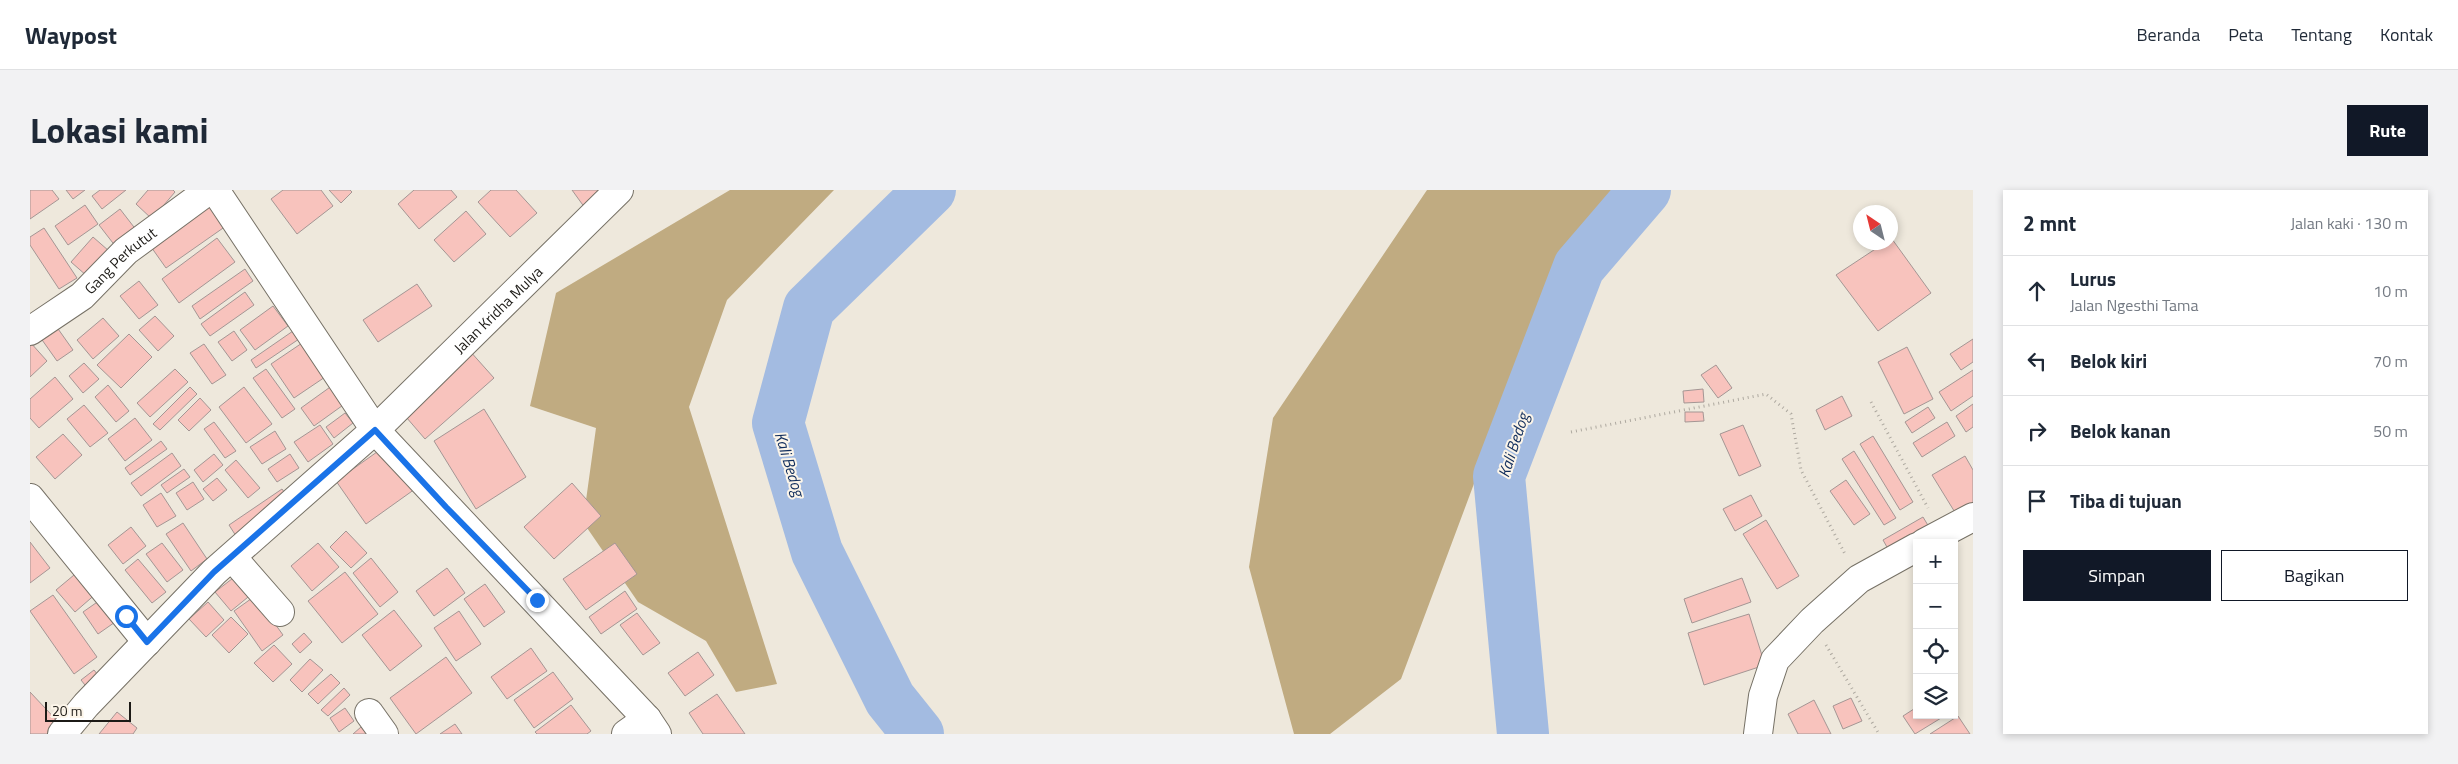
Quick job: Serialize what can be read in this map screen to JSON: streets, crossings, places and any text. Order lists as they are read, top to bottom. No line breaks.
{"streets":{"street":["Gang Perkutut","Jalan Kridha Mulya"]},"water":["Kali Bedog"],"scale_bar":"20 m","north":"top left","page":{"header":"Waypost","nav":["Beranda","Peta","Tentang","Kontak"],"title":"Lokasi kami","buttons":["Rute",["Simpan","Bagikan"]],"heading":["2 mnt","Jalan kaki · 130 m"],"list":[["Lurus","Jalan Ngesthi Tama","10 m"],["Belok kiri","70 m"],["Belok kanan","50 m"],"Tiba di tujuan"],"map_buttons":["+","−"],"scale":"20 m"}}
